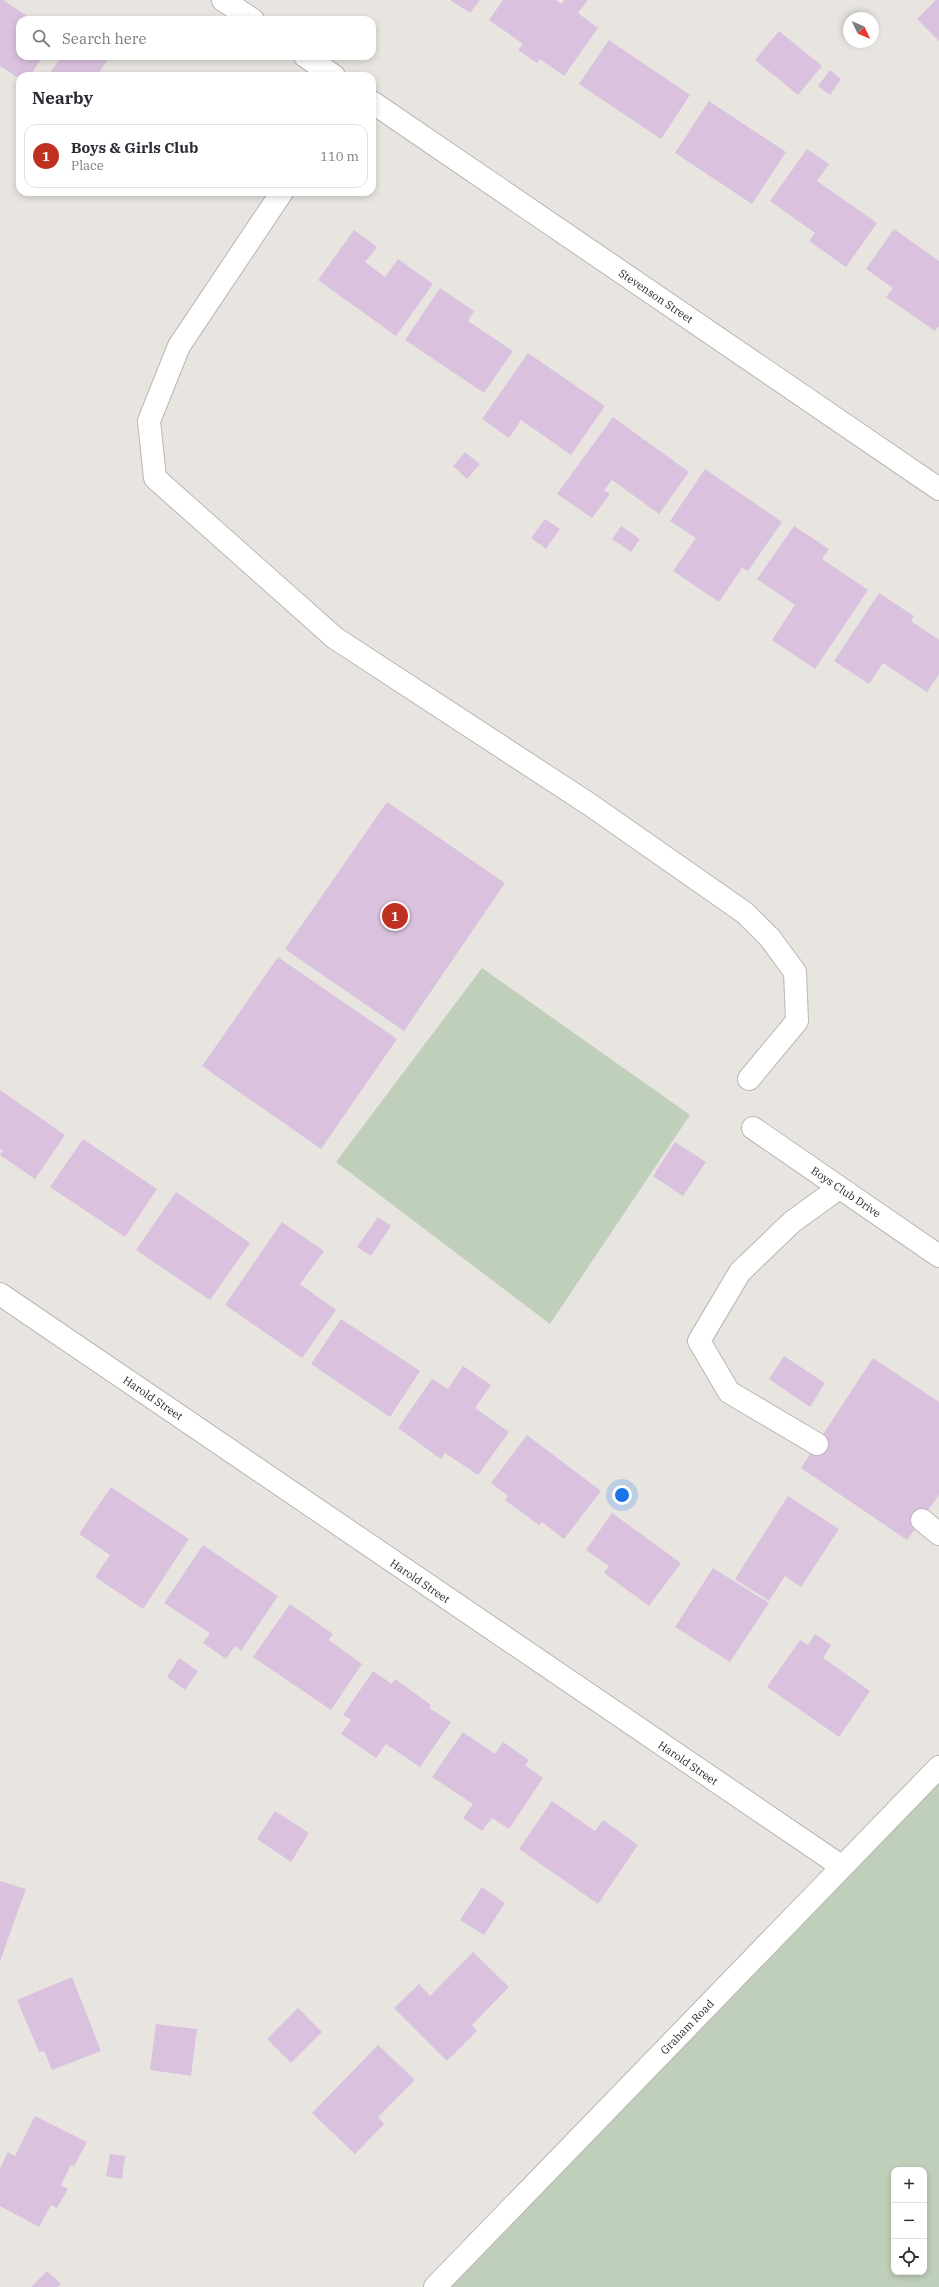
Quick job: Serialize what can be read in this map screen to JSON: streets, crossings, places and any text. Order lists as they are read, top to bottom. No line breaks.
{"streets":{"street":["Stevenson Street","Boys Club Drive","Harold Street","Graham Road"]},"crossings":[["Harold Street","Graham Road"]],"north":"bottom right","page":{"search":"Search here","heading":"Nearby","list":[{"mark":"1","name":"Boys & Girls Club","note":"Place","value":"110 m"}],"pins":"1","map_buttons":["+","−"]}}
